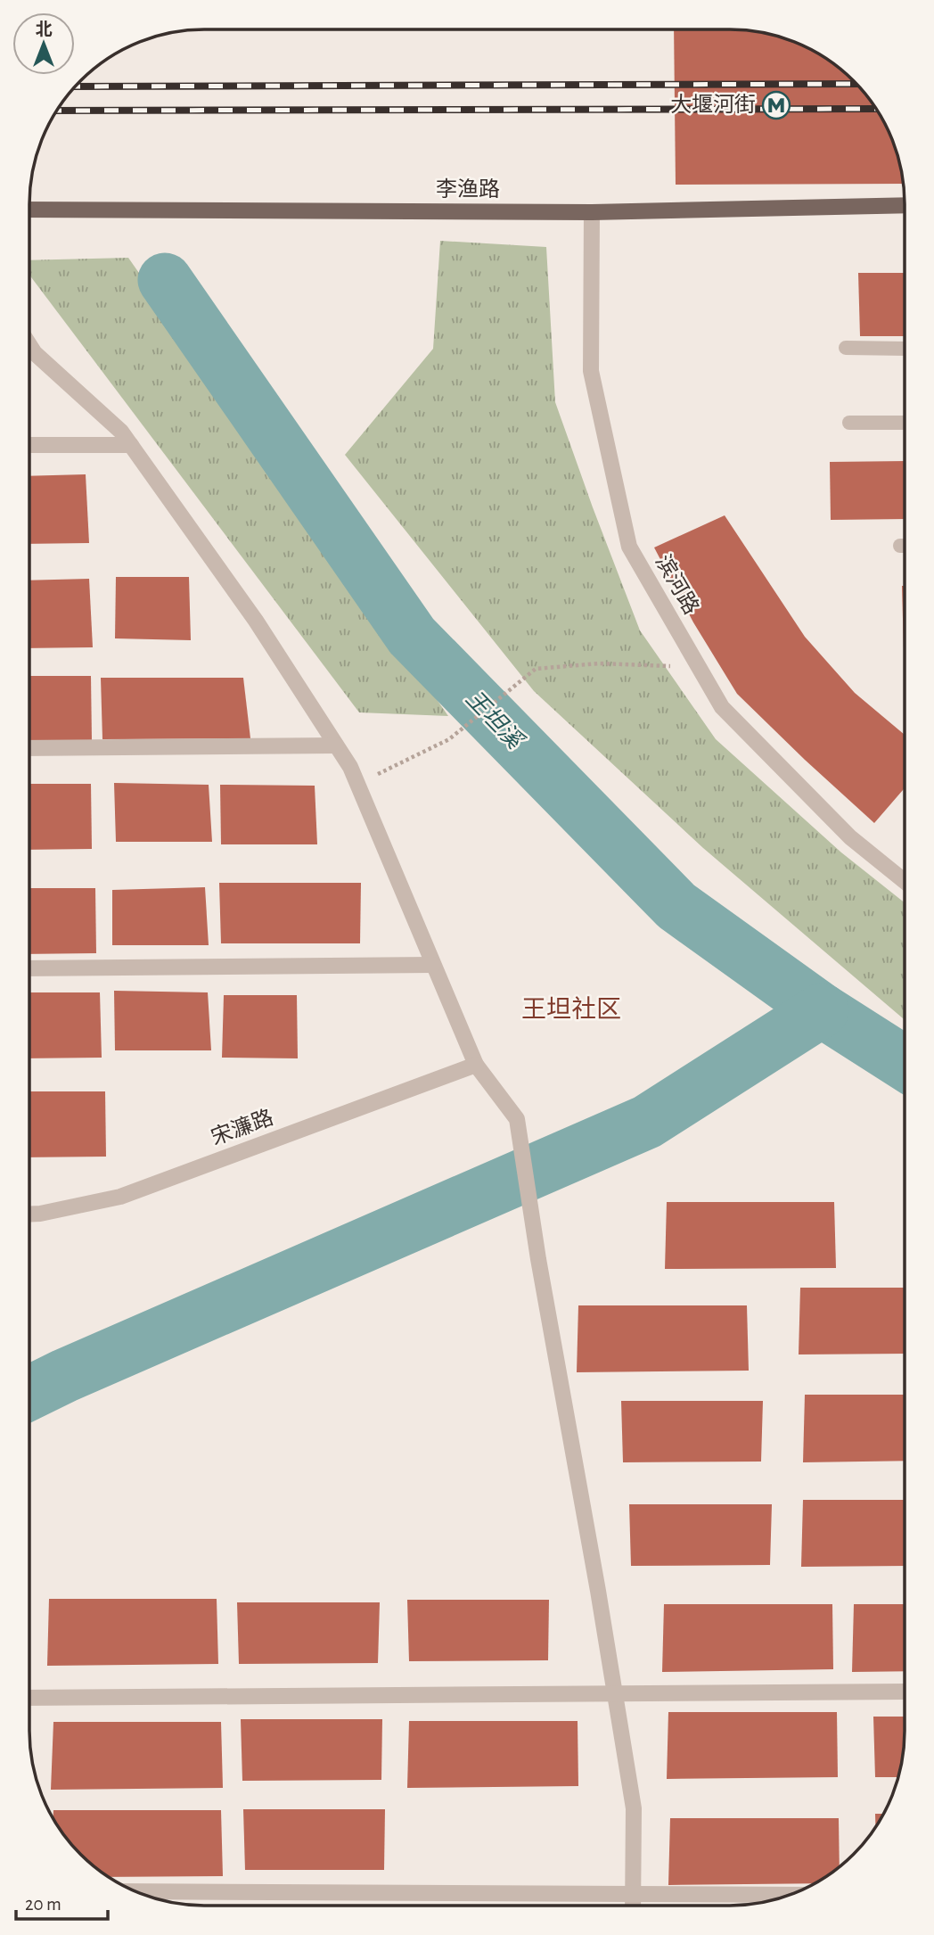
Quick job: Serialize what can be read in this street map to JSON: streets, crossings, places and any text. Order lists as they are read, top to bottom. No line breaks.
{"streets":{"main road":["李渔路"],"street":["滨河路","宋濂路"]},"crossings":[["李渔路","滨河路"]],"districts":["王坦社区"],"water":["王坦溪"],"places":{"metro station":["大堰河街"]},"scale_bar":"20 m","north":"top"}
